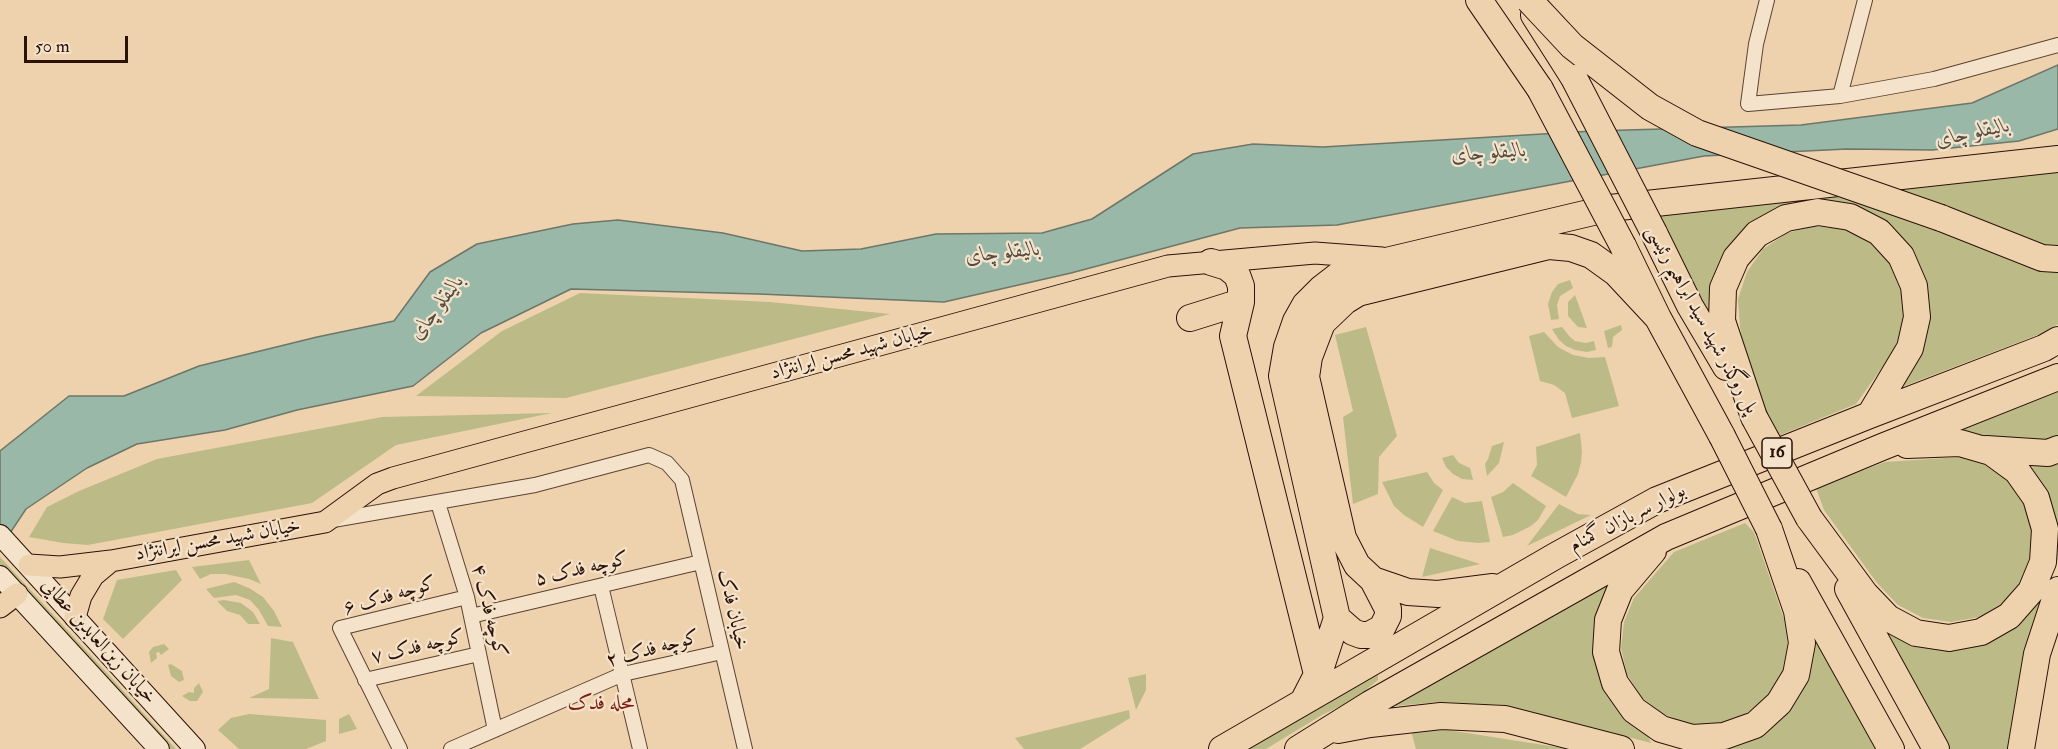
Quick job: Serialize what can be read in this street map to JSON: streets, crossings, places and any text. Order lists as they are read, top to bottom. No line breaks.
{"streets":{"highway":["پل روگذر شهید سید ابراهیم رئیسی","16","بولوار سربازان گمنام"],"main road":["خیابان شهید محسن ایراننژاد","خیابان زین‌العابدین عطایی"],"street":["کوچه فدک ۵","کوچه فدک ۶","خیابان فدک","کوچه فدک ۴","کوچه فدک ۷","کوچه فدک ۲"]},"crossings":[["خیابان شهید محسن ایراننژاد","خیابان فدک"],["خیابان شهید محسن ایراننژاد","کوچه فدک ۴"],["خیابان شهید محسن ایراننژاد","خیابان زین‌العابدین عطایی"],["کوچه فدک ۵","خیابان فدک"],["کوچه فدک ۵","کوچه فدک ۴"],["کوچه فدک ۶","کوچه فدک ۴"],["کوچه فدک ۶","کوچه فدک ۷"],["خیابان فدک","کوچه فدک ۲"],["کوچه فدک ۴","کوچه فدک ۷"],["کوچه فدک ۴","کوچه فدک ۲"]],"districts":["محله فدک"],"water":["بالیقلو چای"],"scale_bar":"50 m"}
